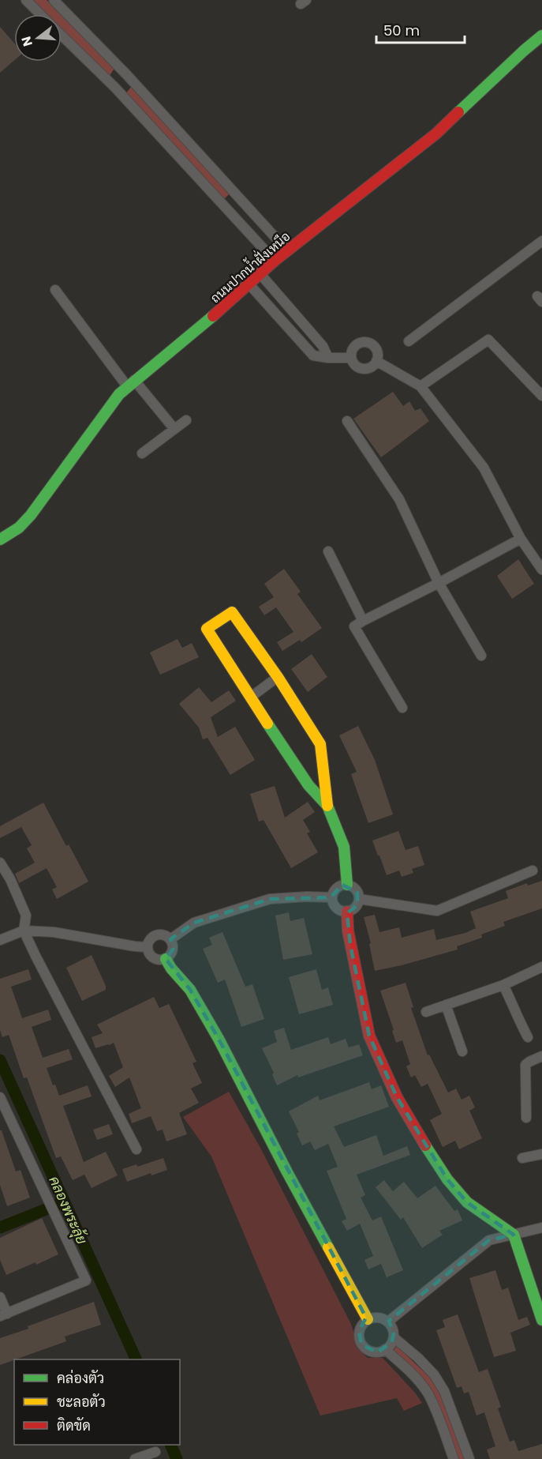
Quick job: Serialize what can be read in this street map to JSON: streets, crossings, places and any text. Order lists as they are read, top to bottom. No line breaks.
{"streets":{"street":["ถนนปากน้ำฝั่งเหนือ"]},"water":["คลองพระลุ้ย"],"legend":["คล่องตัว","ชะลอตัว","ติดขัด"],"scale_bar":"50 m","north":"left"}
